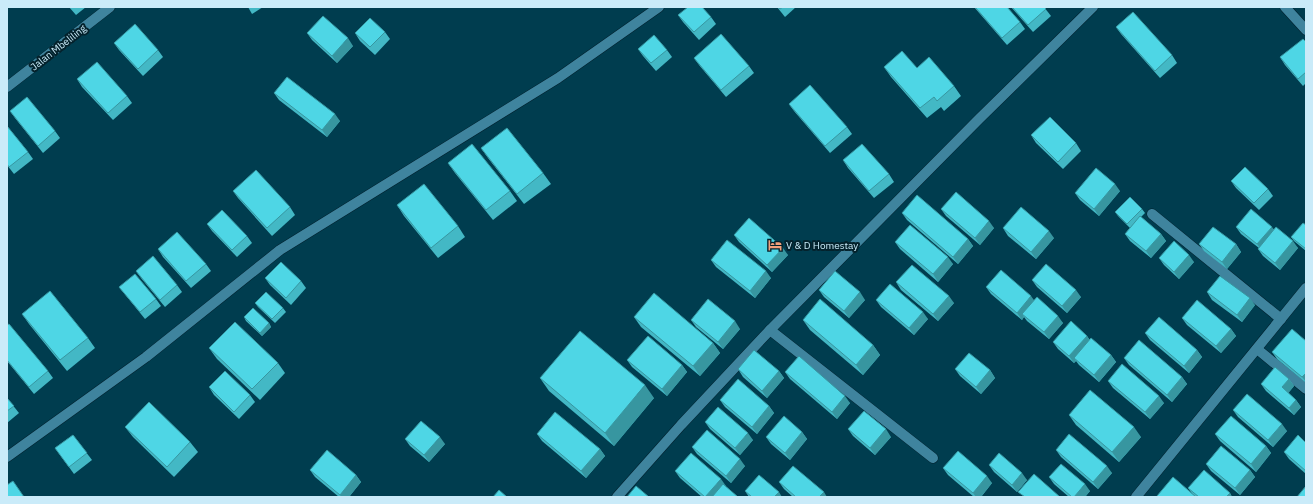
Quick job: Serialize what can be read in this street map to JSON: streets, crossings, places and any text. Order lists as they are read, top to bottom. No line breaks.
{"streets":{"street":["Jalan Mbeliling"]},"places":{"hotel":["V & D Homestay"]}}
